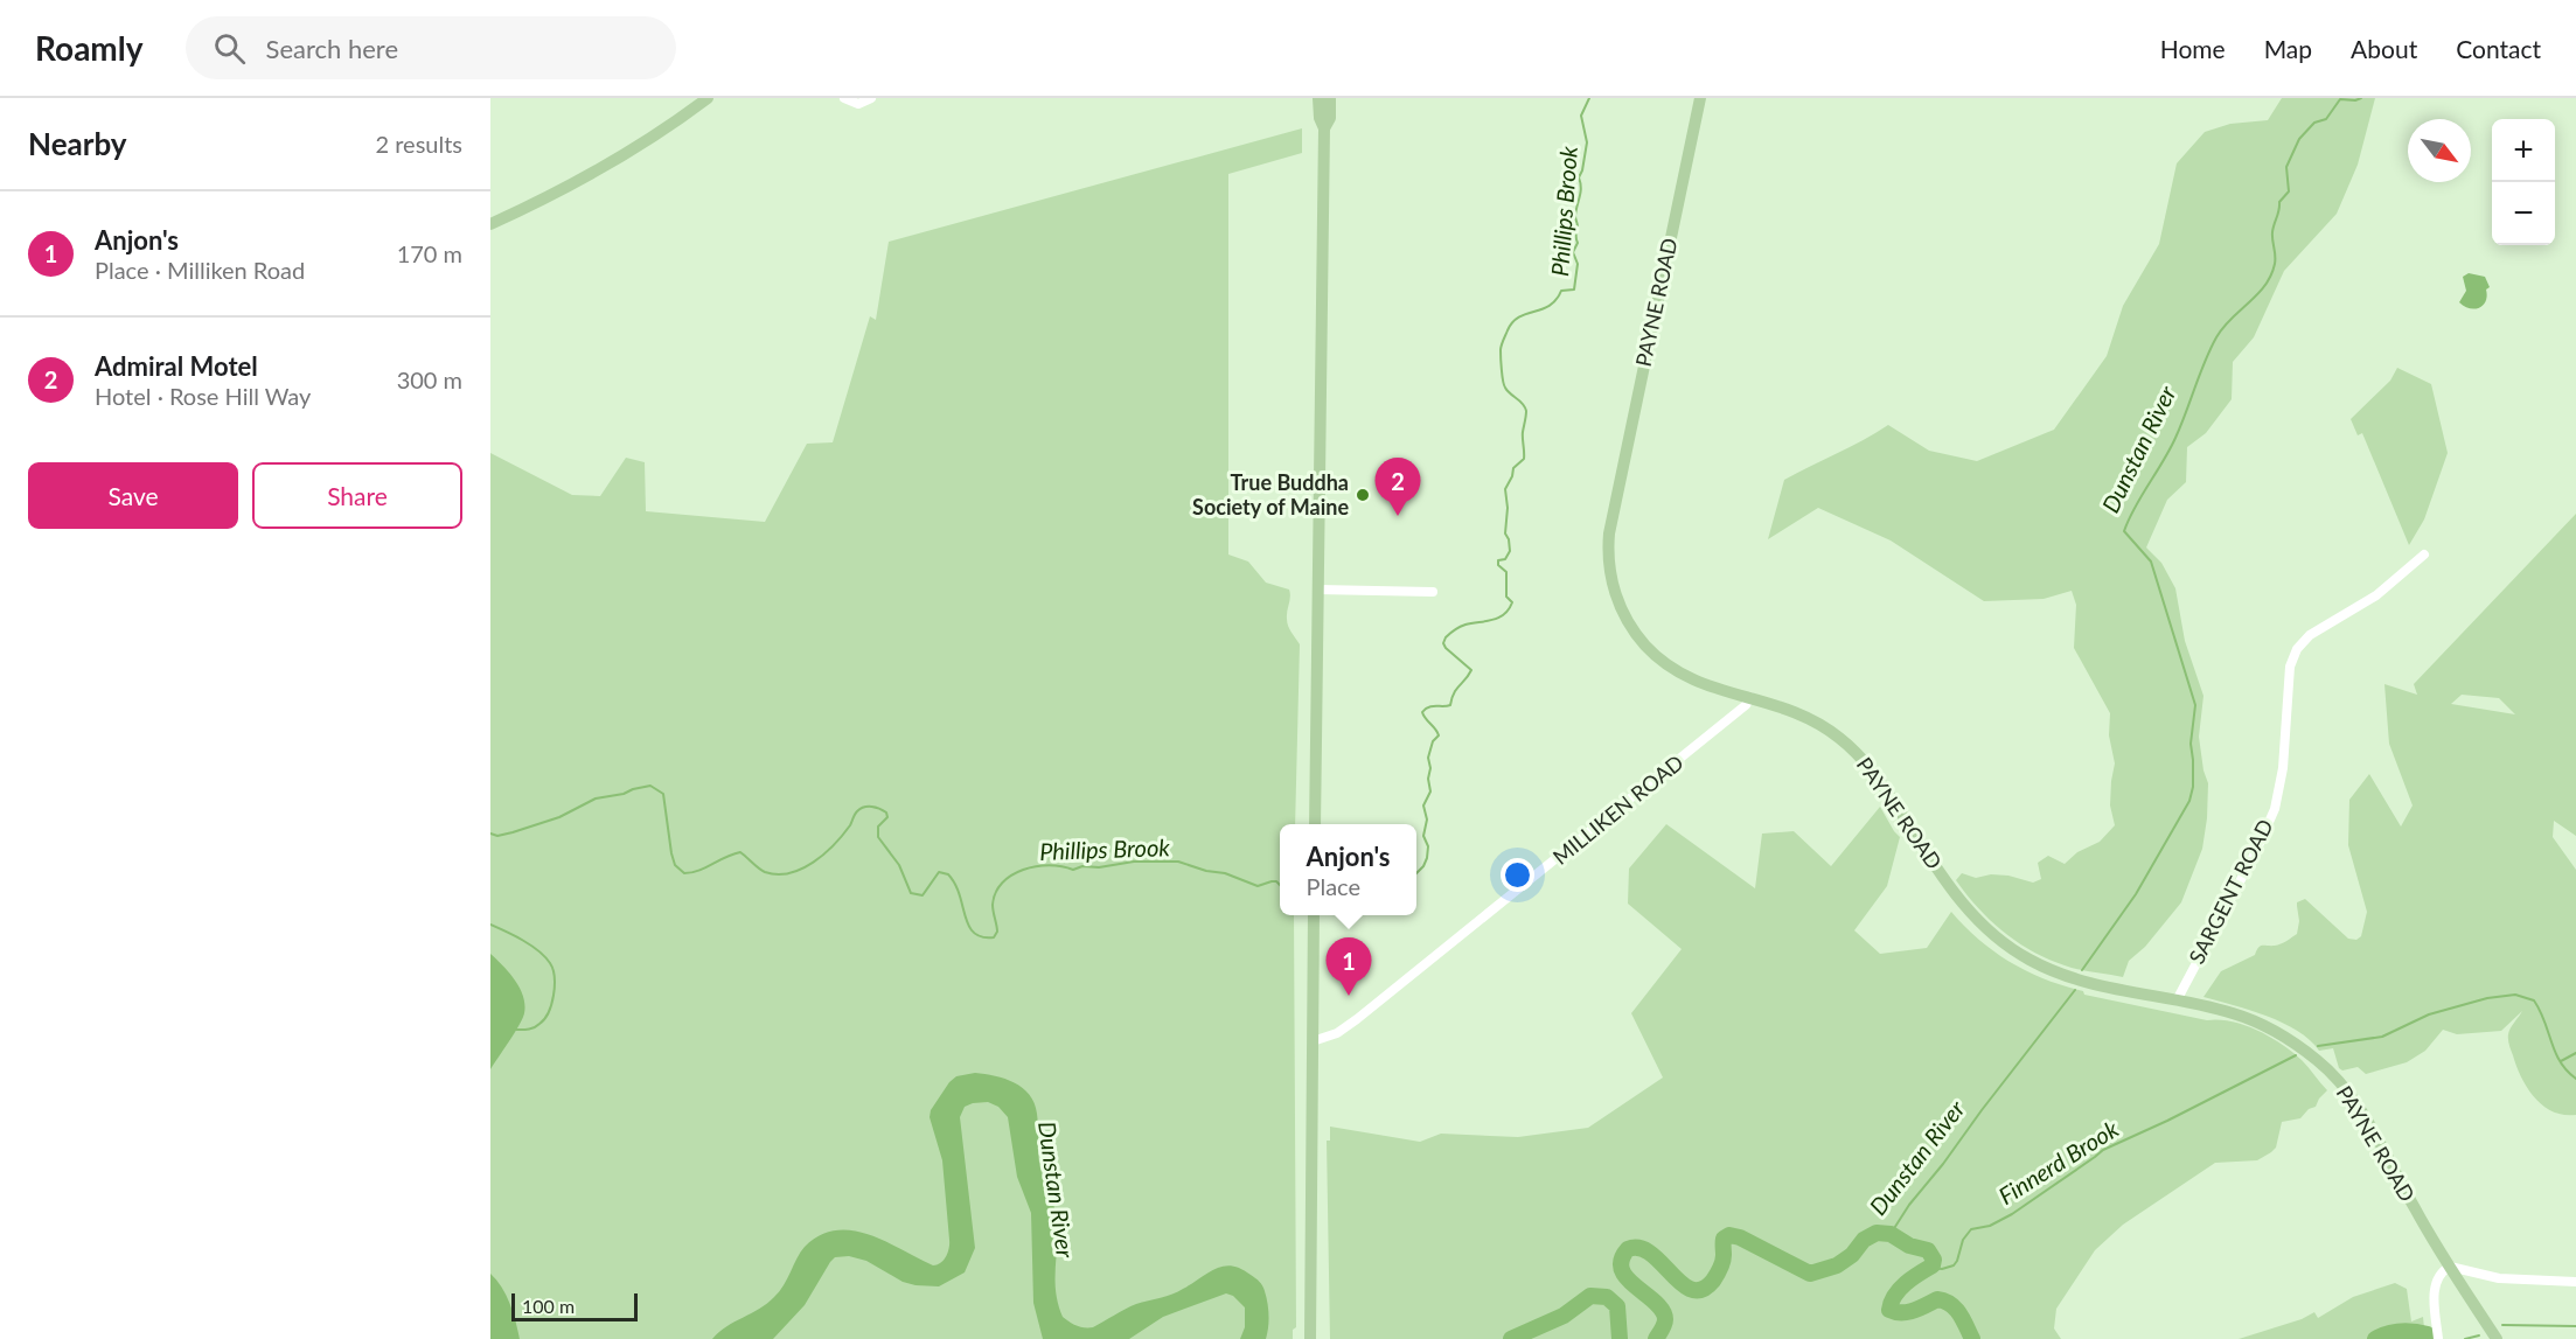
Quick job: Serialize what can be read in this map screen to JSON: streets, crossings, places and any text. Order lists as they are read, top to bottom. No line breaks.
{"streets":{"main road":["PAYNE ROAD"],"street":["MILLIKEN ROAD","SARGENT ROAD"]},"crossings":[["PAYNE ROAD","MILLIKEN ROAD"],["PAYNE ROAD","SARGENT ROAD"]],"water":["Phillips Brook","Dunstan River","Finnerd Brook"],"places":["True Buddha Society of Maine"],"scale_bar":"100 m","north":"bottom right","page":{"header":"Roamly","search":"Search here","nav":["Home","Map","About","Contact"],"heading":["Nearby","2 results"],"map_buttons":["+","−"],"list":[{"mark":"1","name":"Anjon's","note":"Place · Milliken Road","value":"170 m"},{"mark":"2","name":"Admiral Motel","note":"Hotel · Rose Hill Way","value":"300 m"}],"buttons":["Save","Share"],"pins":["2","1"],"popup":["Anjon's","Place"],"scale":"100 m"}}
